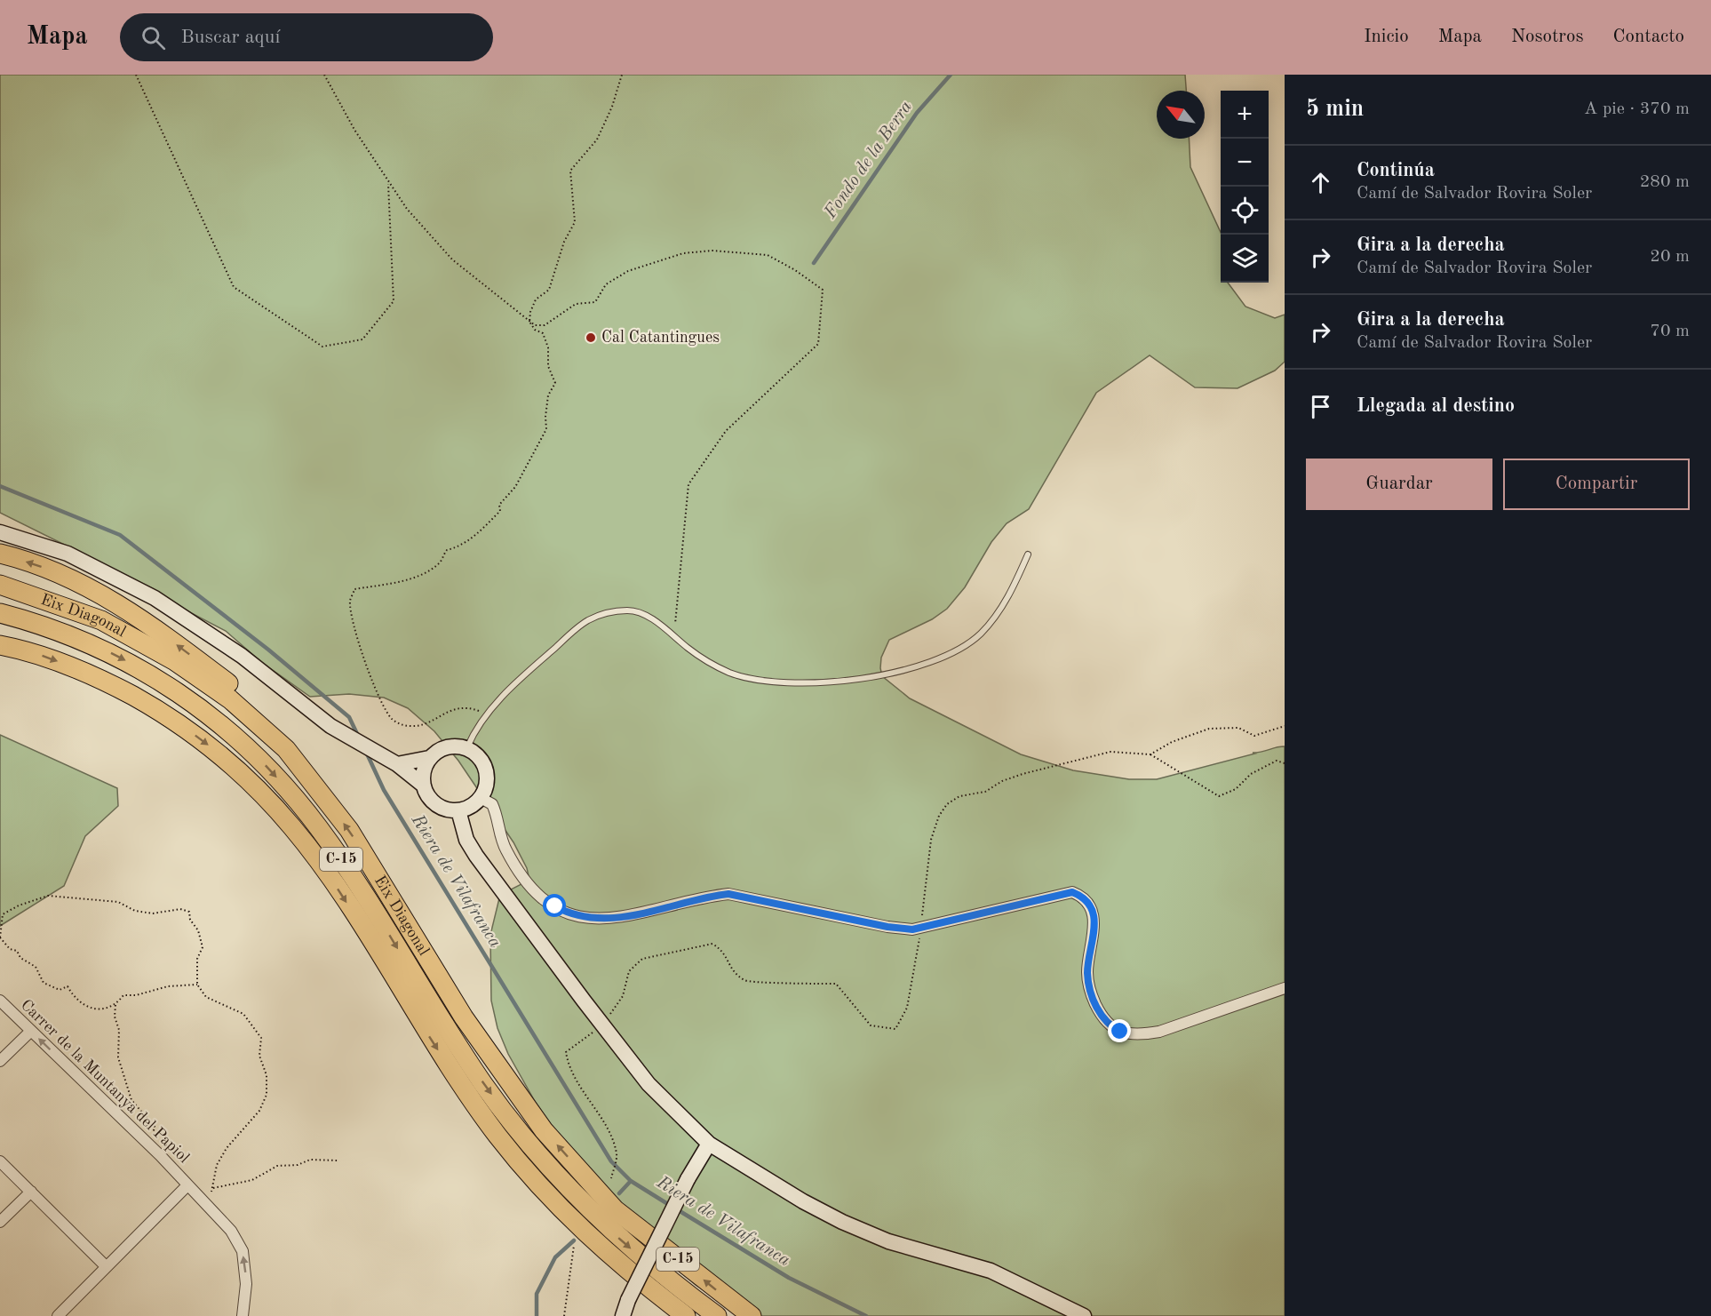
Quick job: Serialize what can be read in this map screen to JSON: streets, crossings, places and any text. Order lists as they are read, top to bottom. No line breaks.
{"streets":{"highway":["Eix Diagonal","C-15"],"street":["Carrer de la Muntanya del Papiol"]},"one_way":["Carrer de la Muntanya del Papiol"],"water":["Fondo de la Berra","Riera de Vilafranca"],"places":["Cal Catantingues"],"north":"top left","page":{"header":"Mapa","search":"Buscar aquí","nav":["Inicio","Mapa","Nosotros","Contacto"],"heading":["5 min","A pie · 370 m"],"map_buttons":["+","−"],"list":[["Continúa","Camí de Salvador Rovira Soler","280 m"],["Gira a la derecha","Camí de Salvador Rovira Soler","20 m"],["Gira a la derecha","Camí de Salvador Rovira Soler","70 m"],"Llegada al destino"],"buttons":["Guardar","Compartir"]}}
